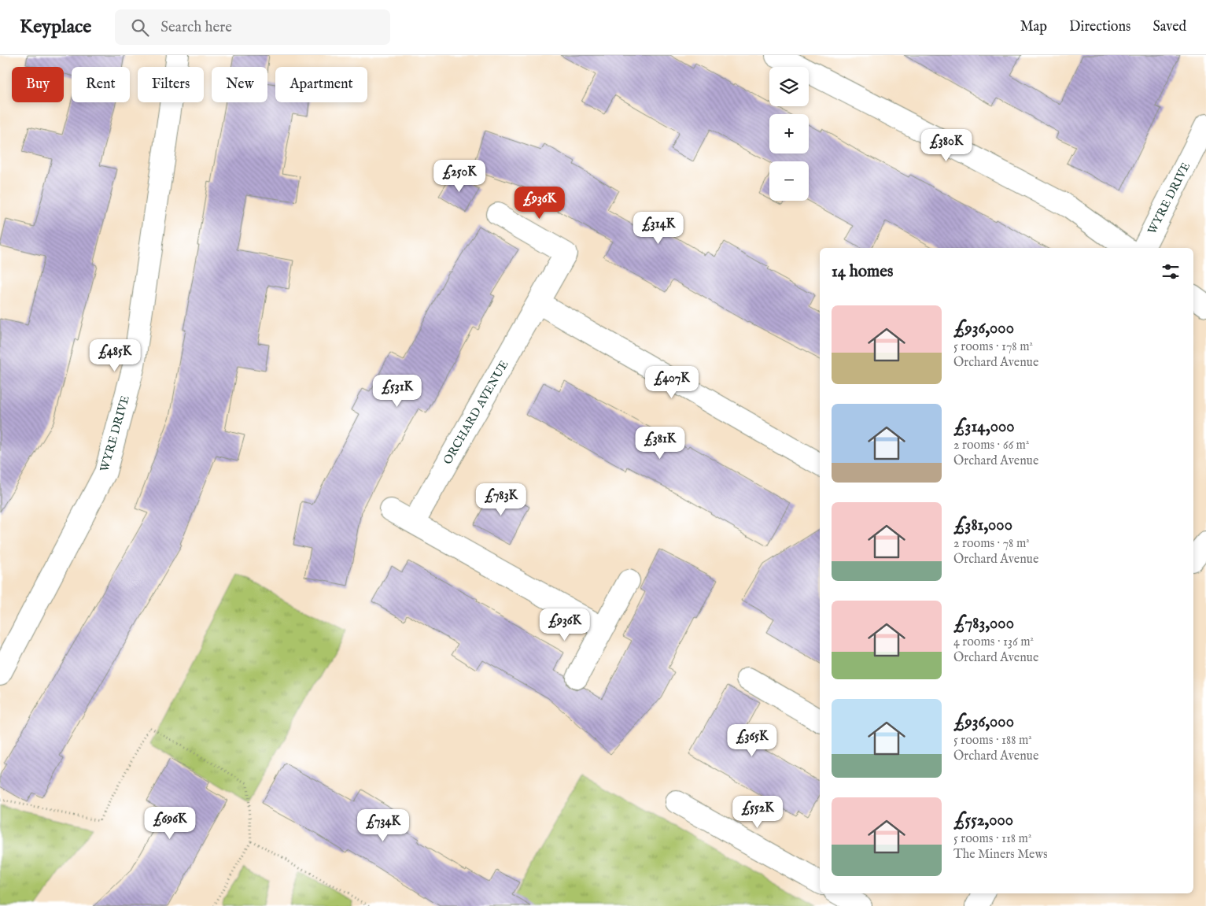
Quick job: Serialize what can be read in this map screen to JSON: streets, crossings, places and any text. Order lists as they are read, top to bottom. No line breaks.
{"streets":{"street":["WYRE DRIVE","ORCHARD AVENUE"]},"page":{"header":"Keyplace","search":"Search here","nav":["Map","Directions","Saved"],"map_buttons":["+","−"],"chip":["Buy","Rent","Filters","New","Apartment"],"price":["£380K","£250K","£936K","£314K","£485K","£407K","£531K","£381K","£783K","£936K","£365K","£552K","£696K","£734K"],"heading":"14 homes","list":[{"name":"£936,000","note":"5 rooms · 178 m² · Orchard Avenue"},{"name":"£314,000","note":"2 rooms · 66 m² · Orchard Avenue"},{"name":"£381,000","note":"2 rooms · 78 m² · Orchard Avenue"},{"name":"£783,000","note":"4 rooms · 136 m² · Orchard Avenue"},{"name":"£936,000","note":"5 rooms · 188 m² · Orchard Avenue"},{"name":"£552,000","note":"5 rooms · 118 m² · The Miners Mews"}]}}
